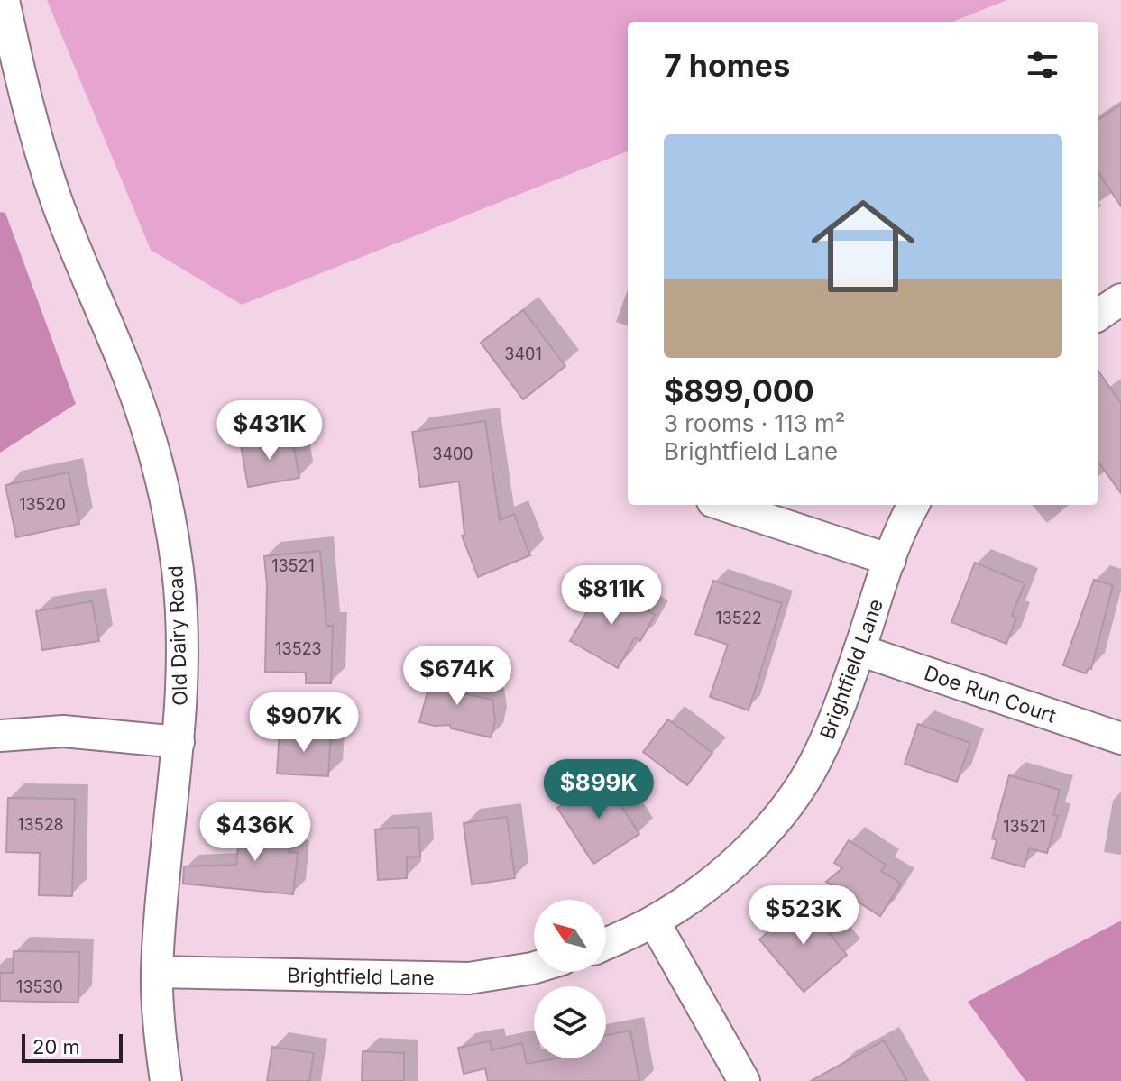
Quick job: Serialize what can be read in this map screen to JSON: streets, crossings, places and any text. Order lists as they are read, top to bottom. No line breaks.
{"streets":{"street":["Old Dairy Road","Brightfield Lane","Doe Run Court"]},"crossings":[["Old Dairy Road","Brightfield Lane"],["Brightfield Lane","Doe Run Court"]],"house_numbers":["3401","3400","13520","13521","13522","13523","13528","13521","13530"],"scale_bar":"20 m","north":"top left","page":{"heading":"7 homes","list":[{"name":"$899,000","note":"3 rooms · 113 m² · Brightfield Lane"}],"price":["$431K","$811K","$674K","$907K","$899K","$436K","$523K"],"scale":"20 m"}}
